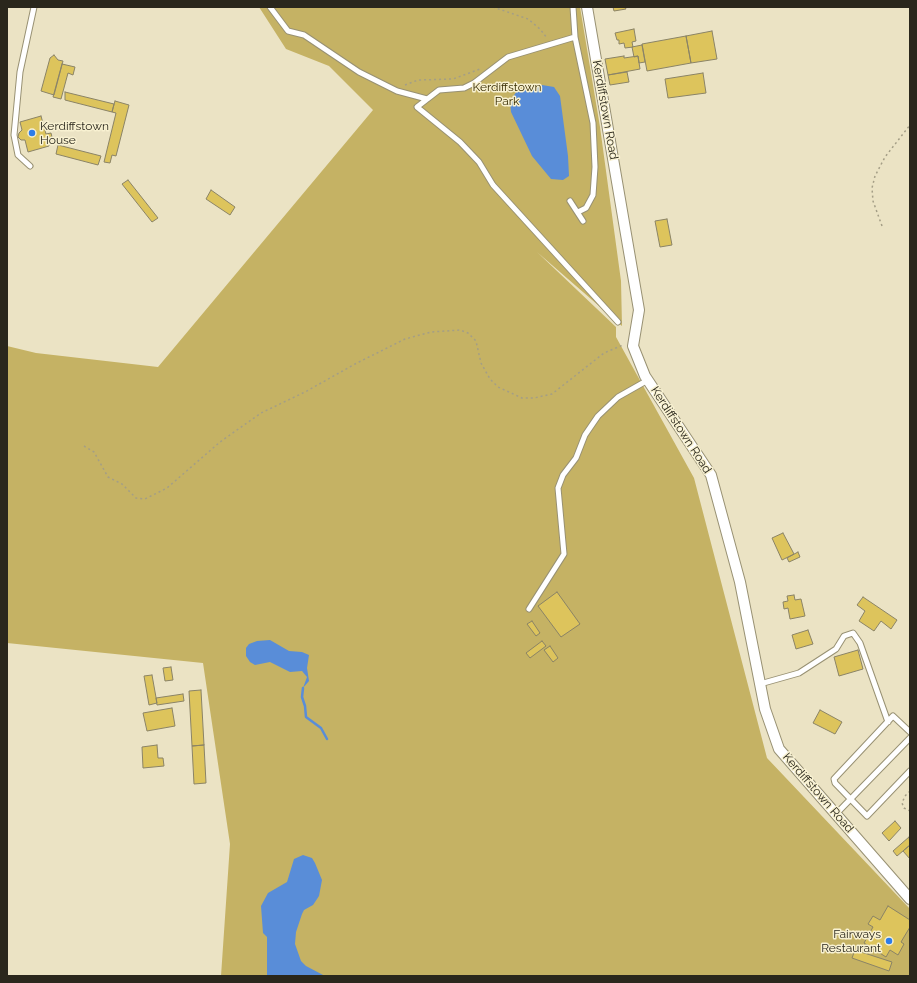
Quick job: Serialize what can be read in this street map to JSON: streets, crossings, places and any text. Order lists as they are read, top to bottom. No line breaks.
{"streets":{"street":["Kerdiffstown Road"]},"parks":["Kerdiffstown Park"],"places":["Kerdiffstown House","Fairways Restaurant"]}
